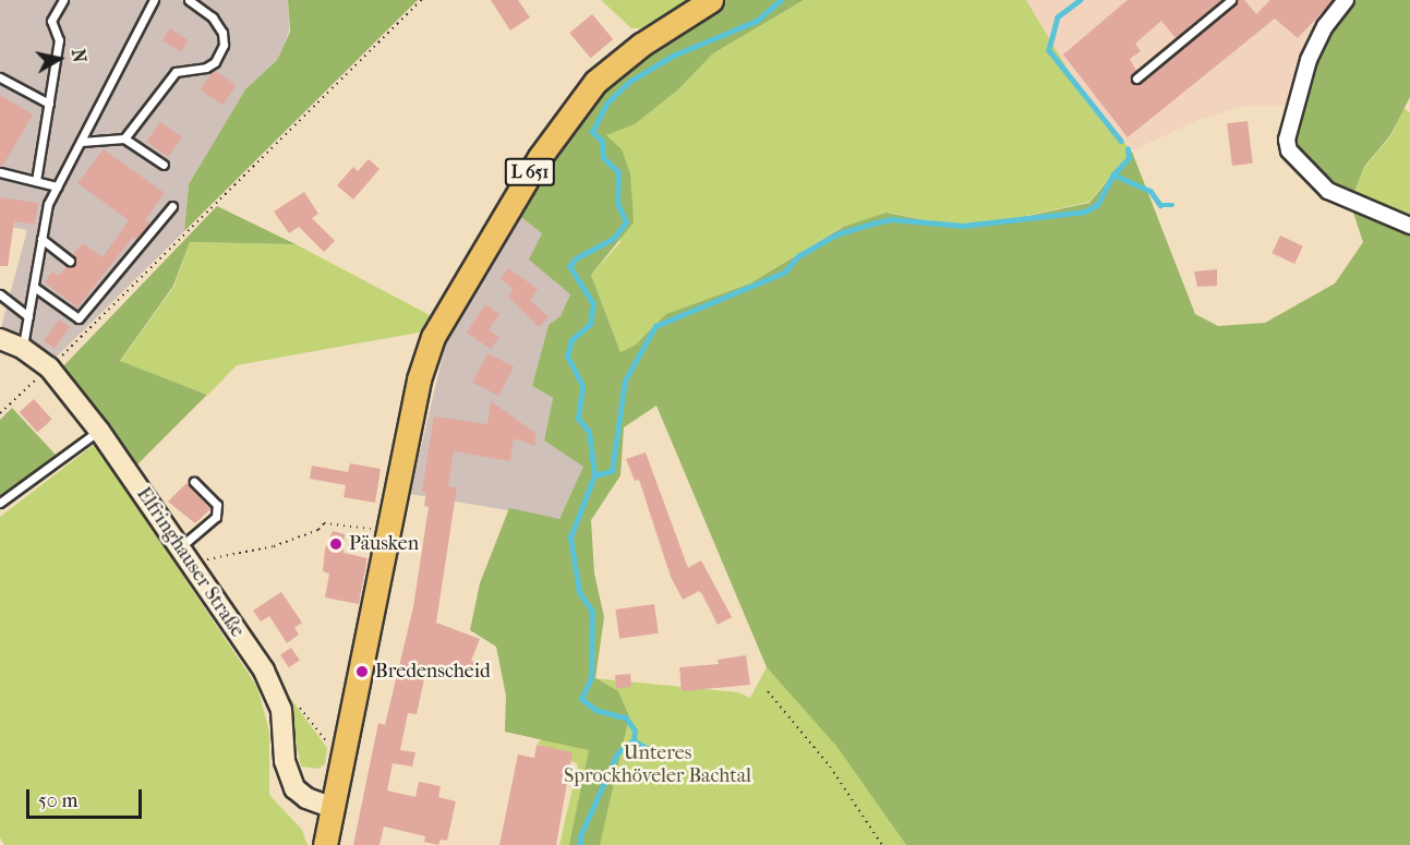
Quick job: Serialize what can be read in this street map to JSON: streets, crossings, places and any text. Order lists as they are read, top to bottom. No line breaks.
{"streets":{"main road":["L 651","Elfringhauser Straße"]},"crossings":[["L 651","Elfringhauser Straße"]],"parks":["Unteres Sprockhöveler Bachtal"],"places":["Päusken","Bredenscheid"],"scale_bar":"50 m","north":"right"}
